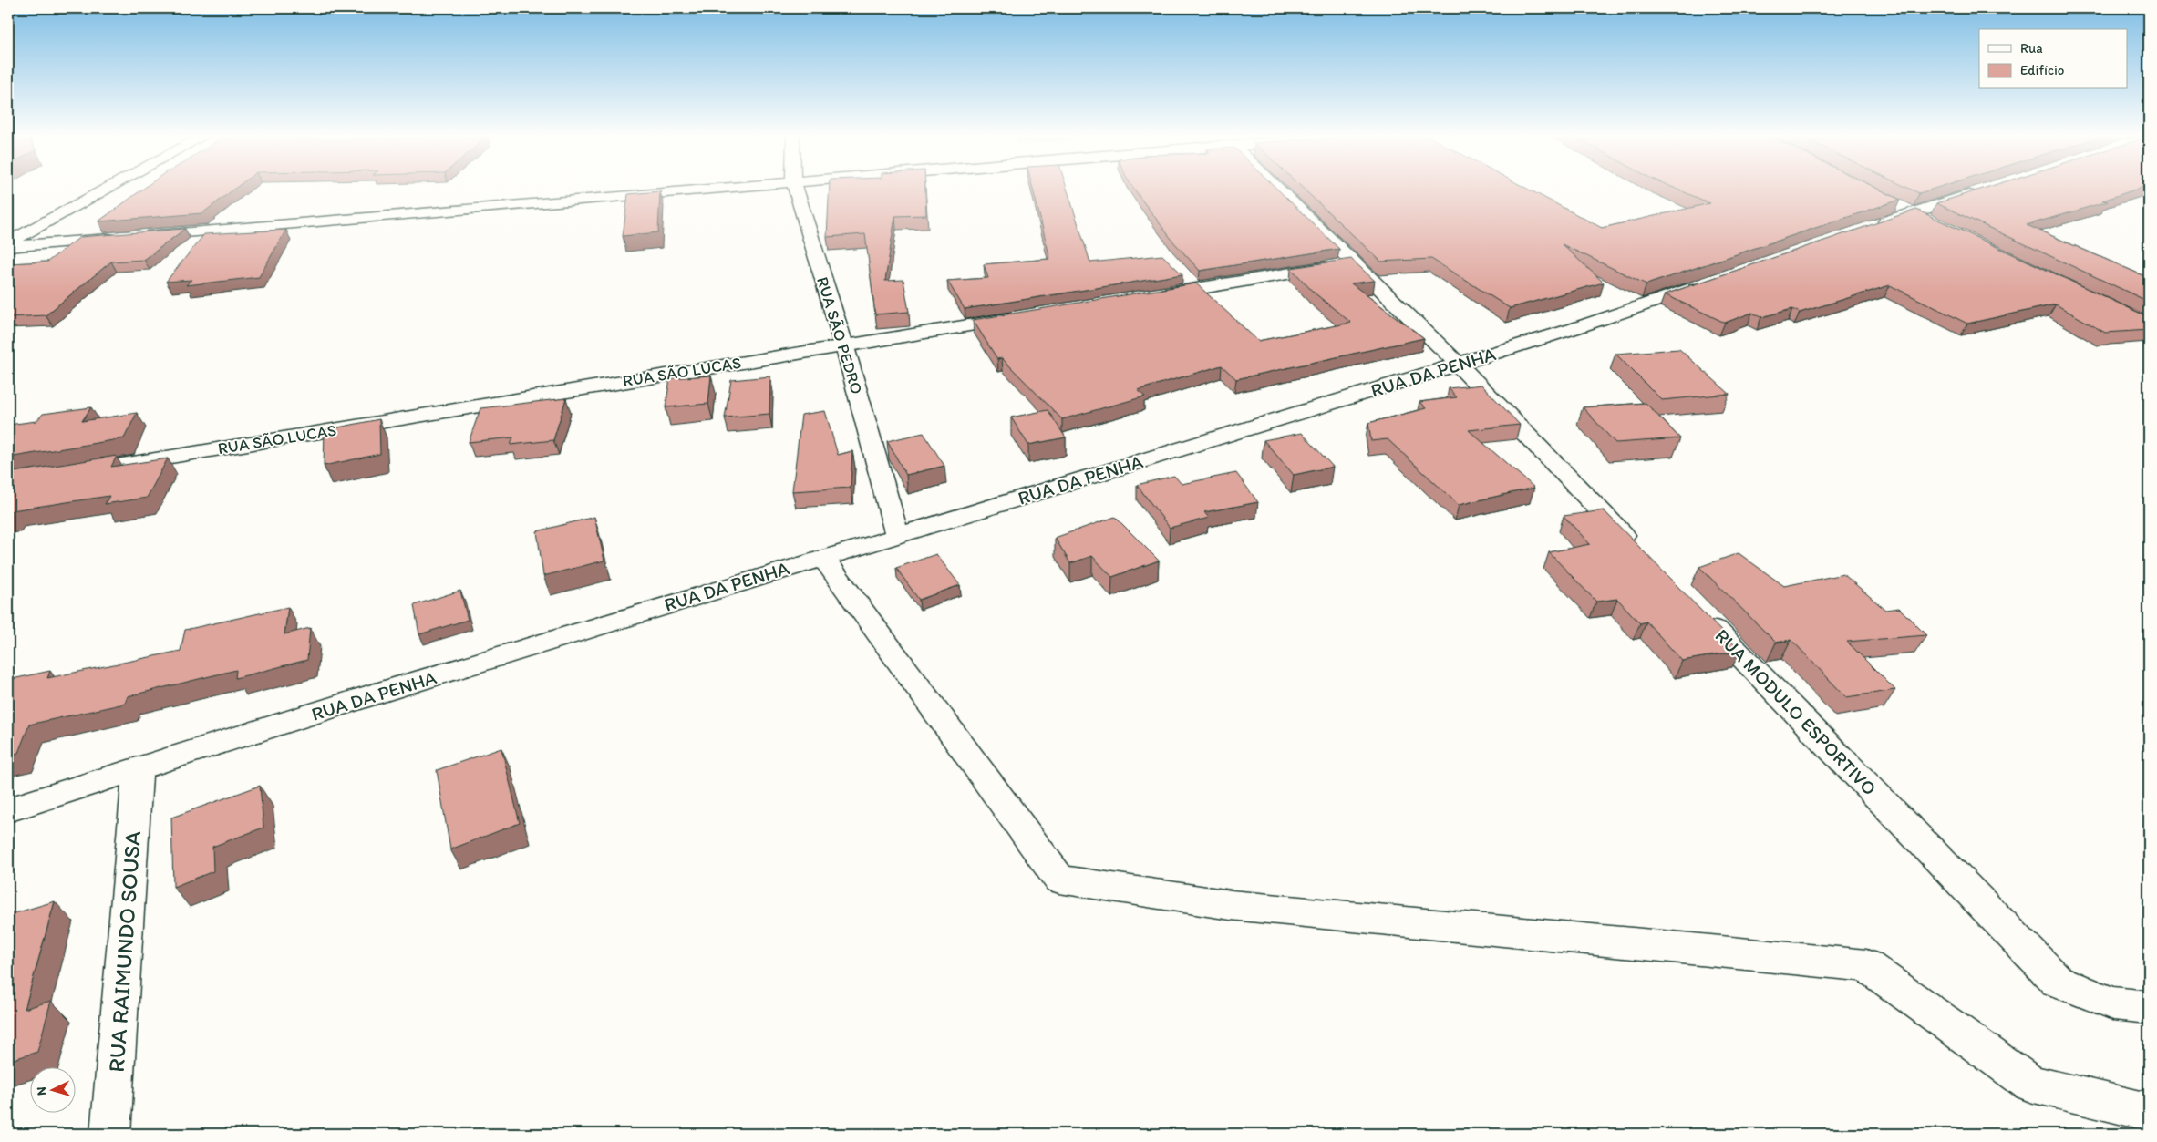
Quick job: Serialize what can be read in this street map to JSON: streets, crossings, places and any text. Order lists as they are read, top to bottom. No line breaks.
{"streets":{"street":["RUA SÃO PEDRO","RUA SÃO LUCAS","RUA DA PENHA","RUA MODULO ESPORTIVO","RUA RAIMUNDO SOUSA"]},"crossings":[["RUA SÃO PEDRO","RUA SÃO LUCAS"],["RUA SÃO PEDRO","RUA DA PENHA"],["RUA DA PENHA","RUA RAIMUNDO SOUSA"]],"legend":["Rua","Edifício"],"north":"left"}
